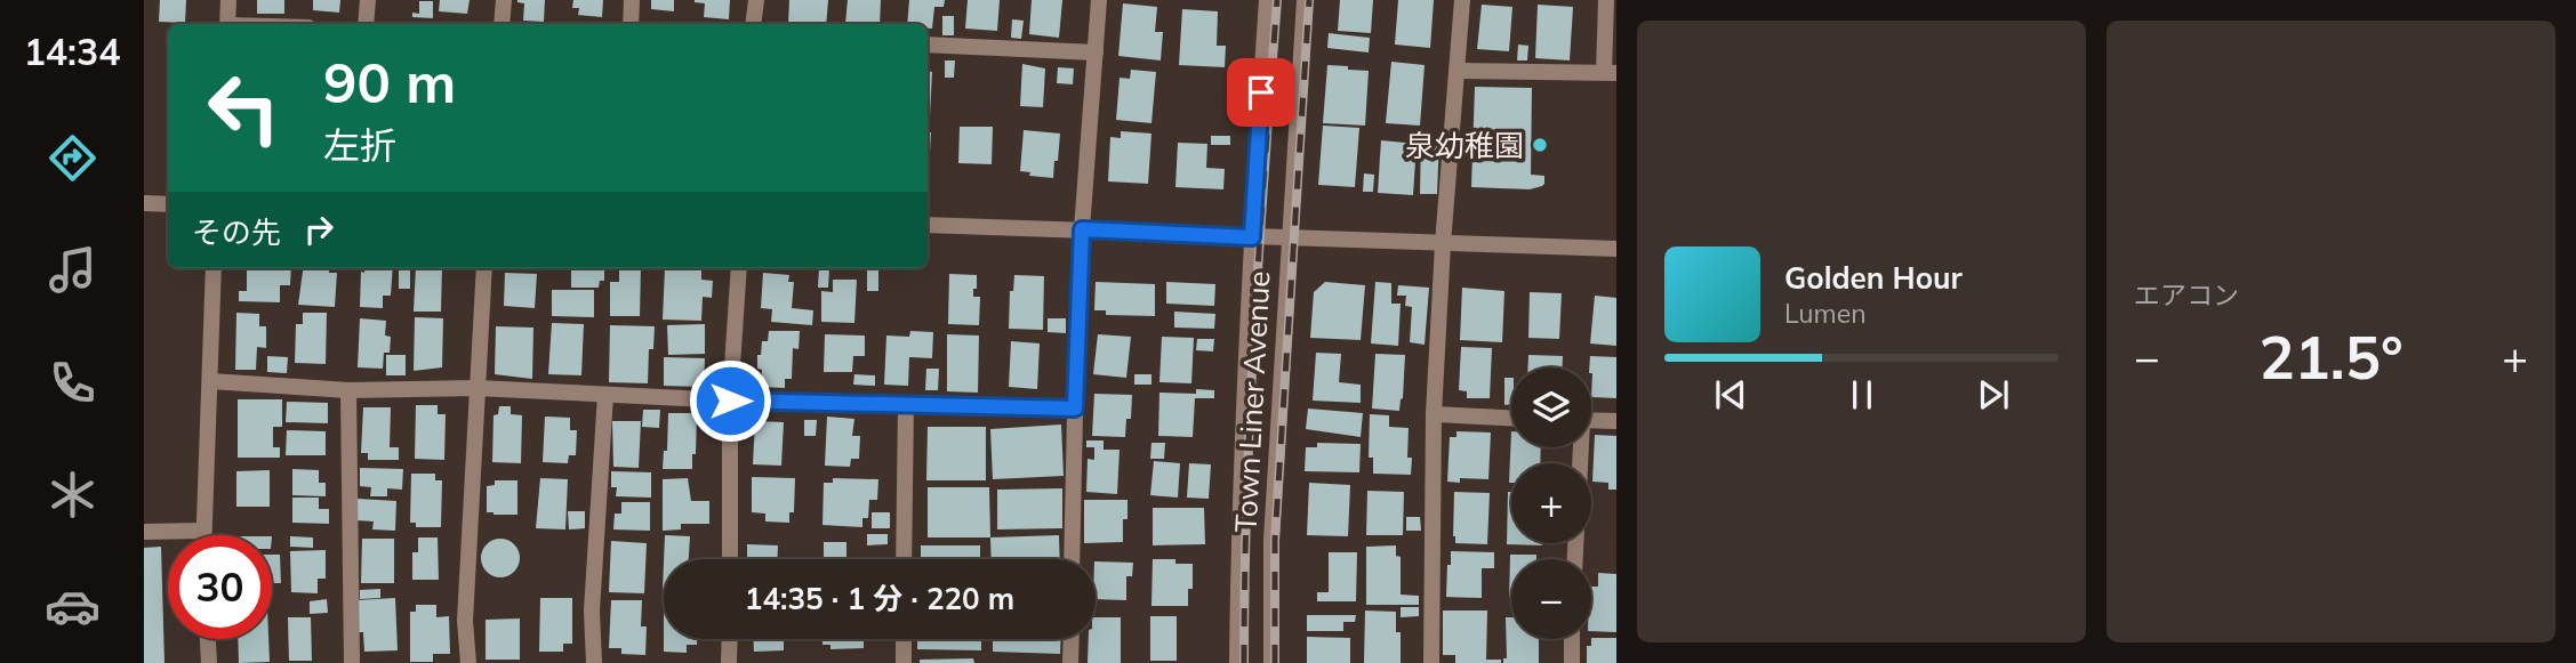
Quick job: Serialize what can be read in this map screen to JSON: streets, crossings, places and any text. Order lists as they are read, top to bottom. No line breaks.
{"streets":{"street":["Town Liner Avenue"]},"places":["泉幼稚園"],"page":{"tabs":"14:34","tile":"エアコン","turn":["90 m","左折"],"then":"その先","song":["Golden Hour","Lumen"],"heat":["−","21.5°","+"],"map_buttons":["+","−"],"limit":"30","trip":"14:35 · 1 分 · 220 m"}}
